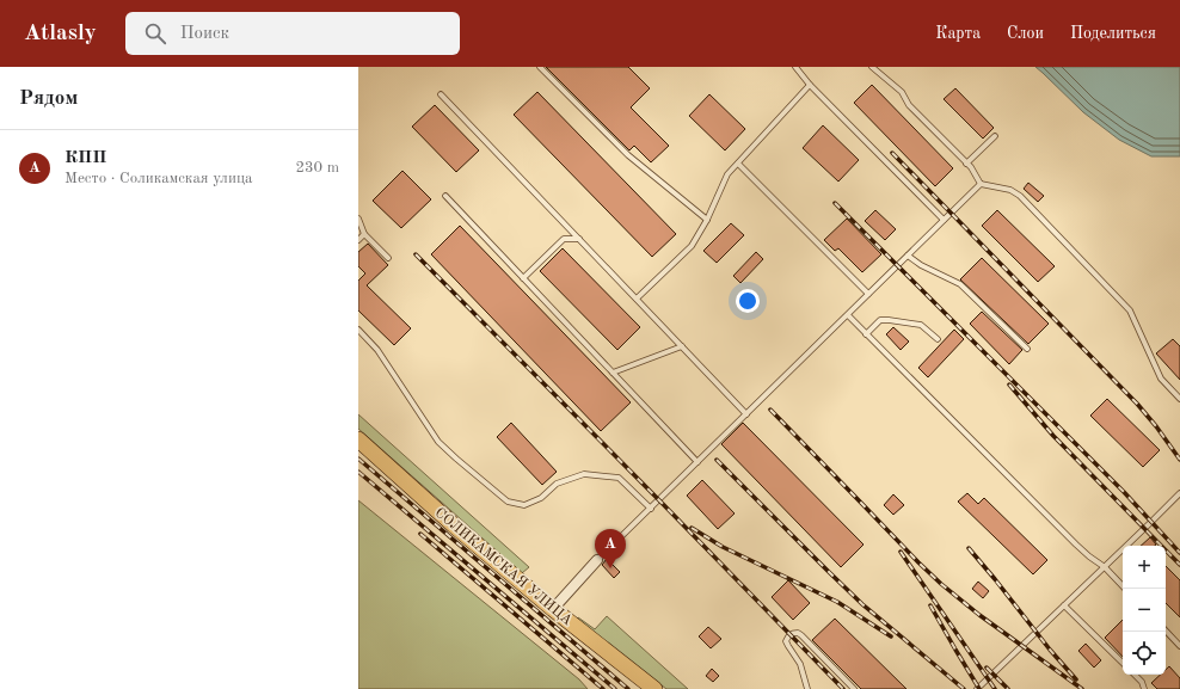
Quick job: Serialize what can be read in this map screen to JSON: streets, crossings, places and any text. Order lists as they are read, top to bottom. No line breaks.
{"streets":{"main road":["СОЛИКАМСКАЯ УЛИЦА"]},"page":{"header":"Atlasly","search":"Поиск","nav":["Карта","Слои","Поделиться"],"heading":"Рядом","list":[{"mark":"A","name":"КПП","note":"Место · Соликамская улица","value":"230 m"}],"pins":"A","map_buttons":["+","−"]}}
